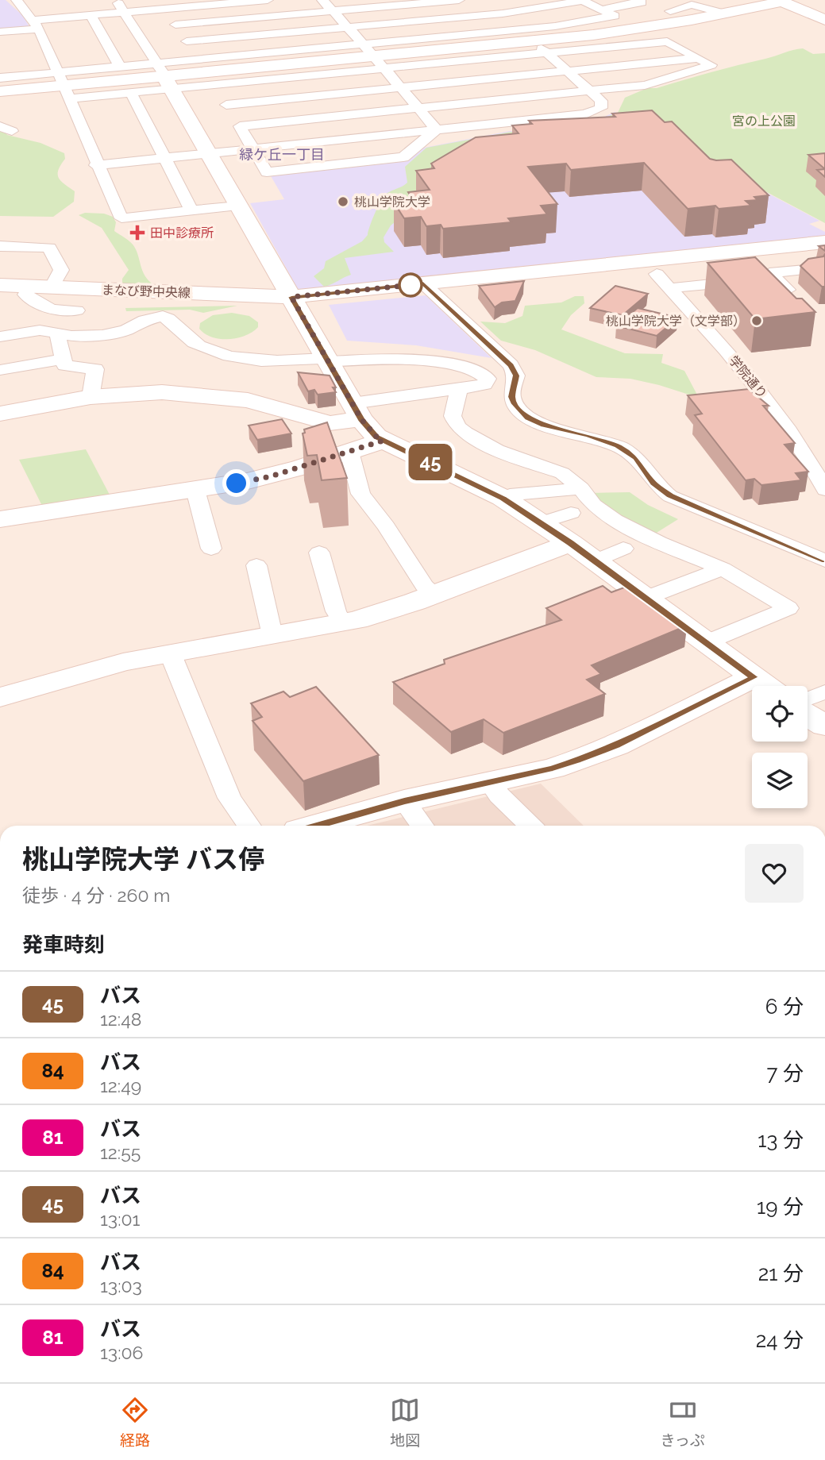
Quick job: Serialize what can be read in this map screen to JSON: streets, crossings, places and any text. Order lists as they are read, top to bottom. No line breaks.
{"streets":{"street":["まなび野中央線","学院通り"]},"districts":["緑ケ丘一丁目"],"parks":["宮の上公園"],"places":{"other":["桃山学院大学","桃山学院大学（文学部）"],"health":["田中診療所"]},"lines":["bus line 45"],"page":{"on_map":"45","heading":[["桃山学院大学 バス停","徒歩 · 4 分 · 260 m"],"発車時刻"],"list":[{"mark":"45","name":"バス","note":"12:48","value":"6 分"},{"mark":"84","name":"バス","note":"12:49","value":"7 分"},{"mark":"81","name":"バス","note":"12:55","value":"13 分"},{"mark":"45","name":"バス","note":"13:01","value":"19 分"},{"mark":"84","name":"バス","note":"13:03","value":"21 分"},{"mark":"81","name":"バス","note":"13:06","value":"24 分"}],"tabs":["経路","地図","きっぷ"]}}
